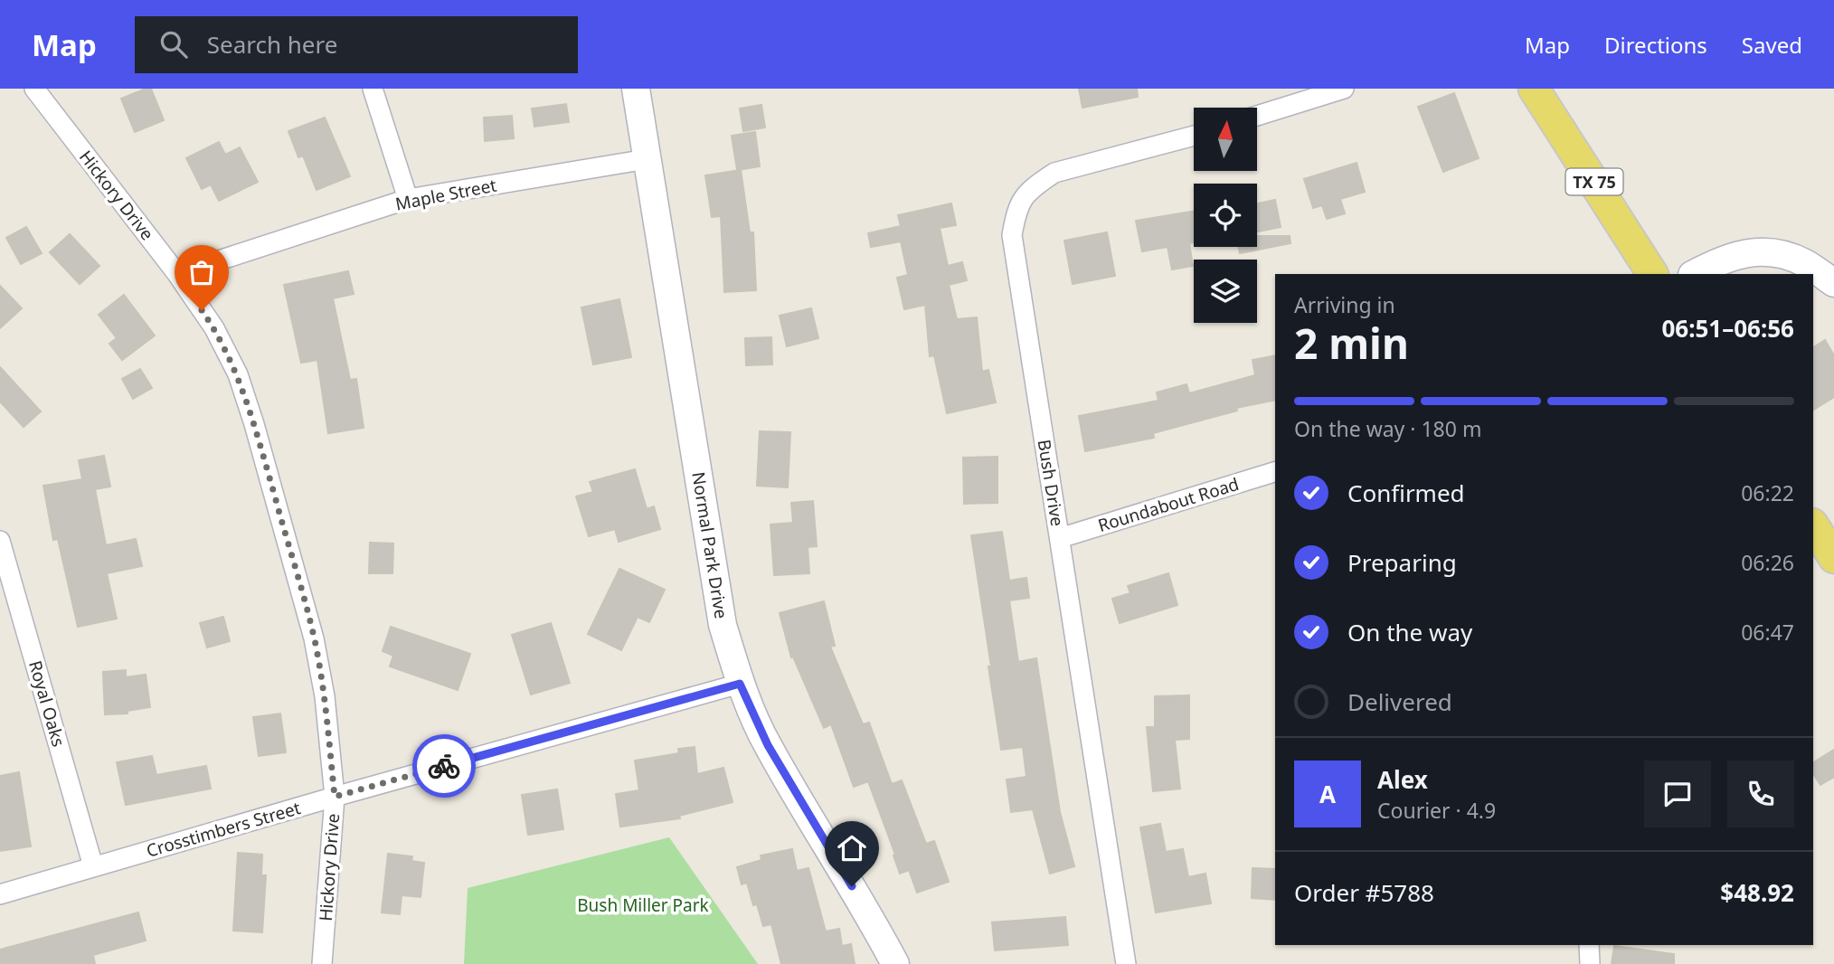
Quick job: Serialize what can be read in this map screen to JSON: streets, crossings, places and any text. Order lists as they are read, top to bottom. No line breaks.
{"streets":{"main road":["TX 75"],"street":["Maple Street","Hickory Drive","Bush Drive","Roundabout Road","Normal Park Drive","Royal Oaks","Crosstimbers Street"]},"crossings":[["Maple Street","Hickory Drive"],["Maple Street","Normal Park Drive"],["Hickory Drive","Crosstimbers Street"],["Bush Drive","Roundabout Road"],["Normal Park Drive","Crosstimbers Street"],["Royal Oaks","Crosstimbers Street"]],"parks":["Bush Miller Park"],"north":"top","page":{"header":"Map","search":"Search here","nav":["Map","Directions","Saved"],"heading":["2 min","Arriving in","06:51–06:56"],"panel":["Alex","Courier · 4.9","Order #5788","$48.92"],"bar":"On the way · 180 m","list":[["Confirmed","06:22"],["Preparing","06:26"],["On the way","06:47"],"Delivered"],"round":"A"}}
